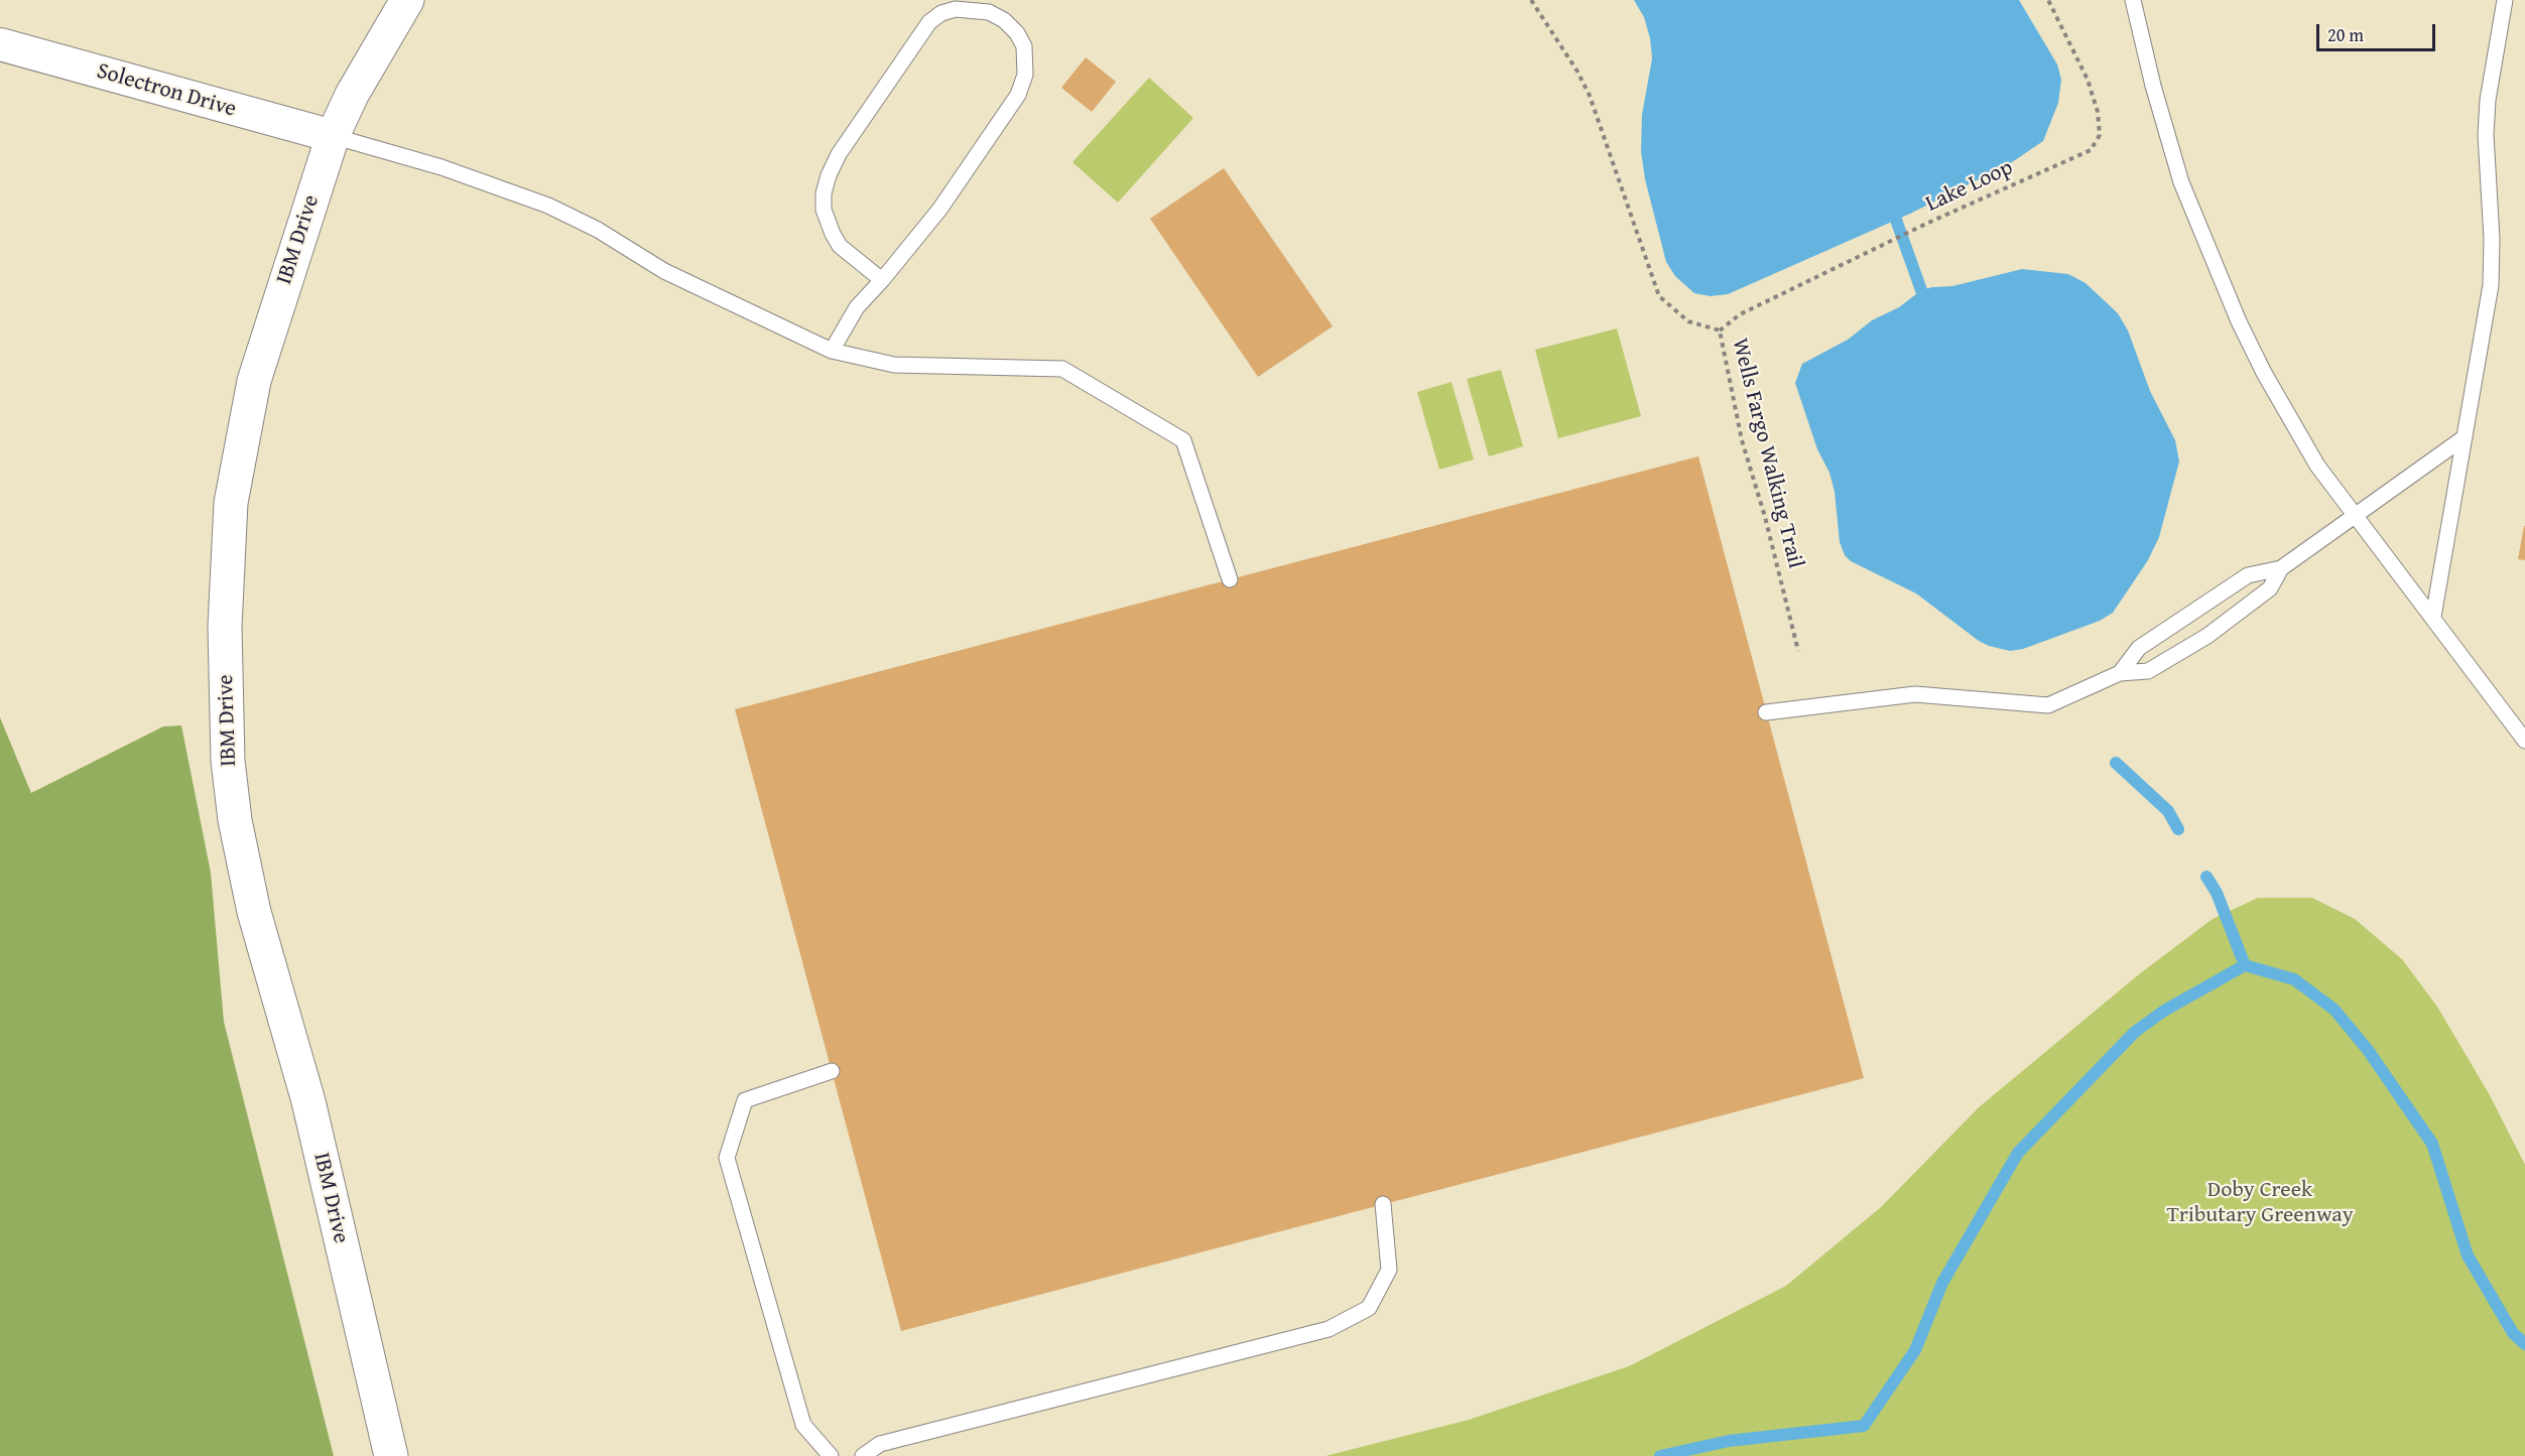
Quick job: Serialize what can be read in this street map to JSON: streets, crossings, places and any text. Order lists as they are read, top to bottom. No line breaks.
{"streets":{"street":["Solectron Drive","IBM Drive"],"path":["Lake Loop","Wells Fargo Walking Trail"]},"crossings":[["Solectron Drive","IBM Drive"],["Lake Loop","Wells Fargo Walking Trail"]],"parks":["Doby Creek Tributary Greenway"],"scale_bar":"20 m"}
